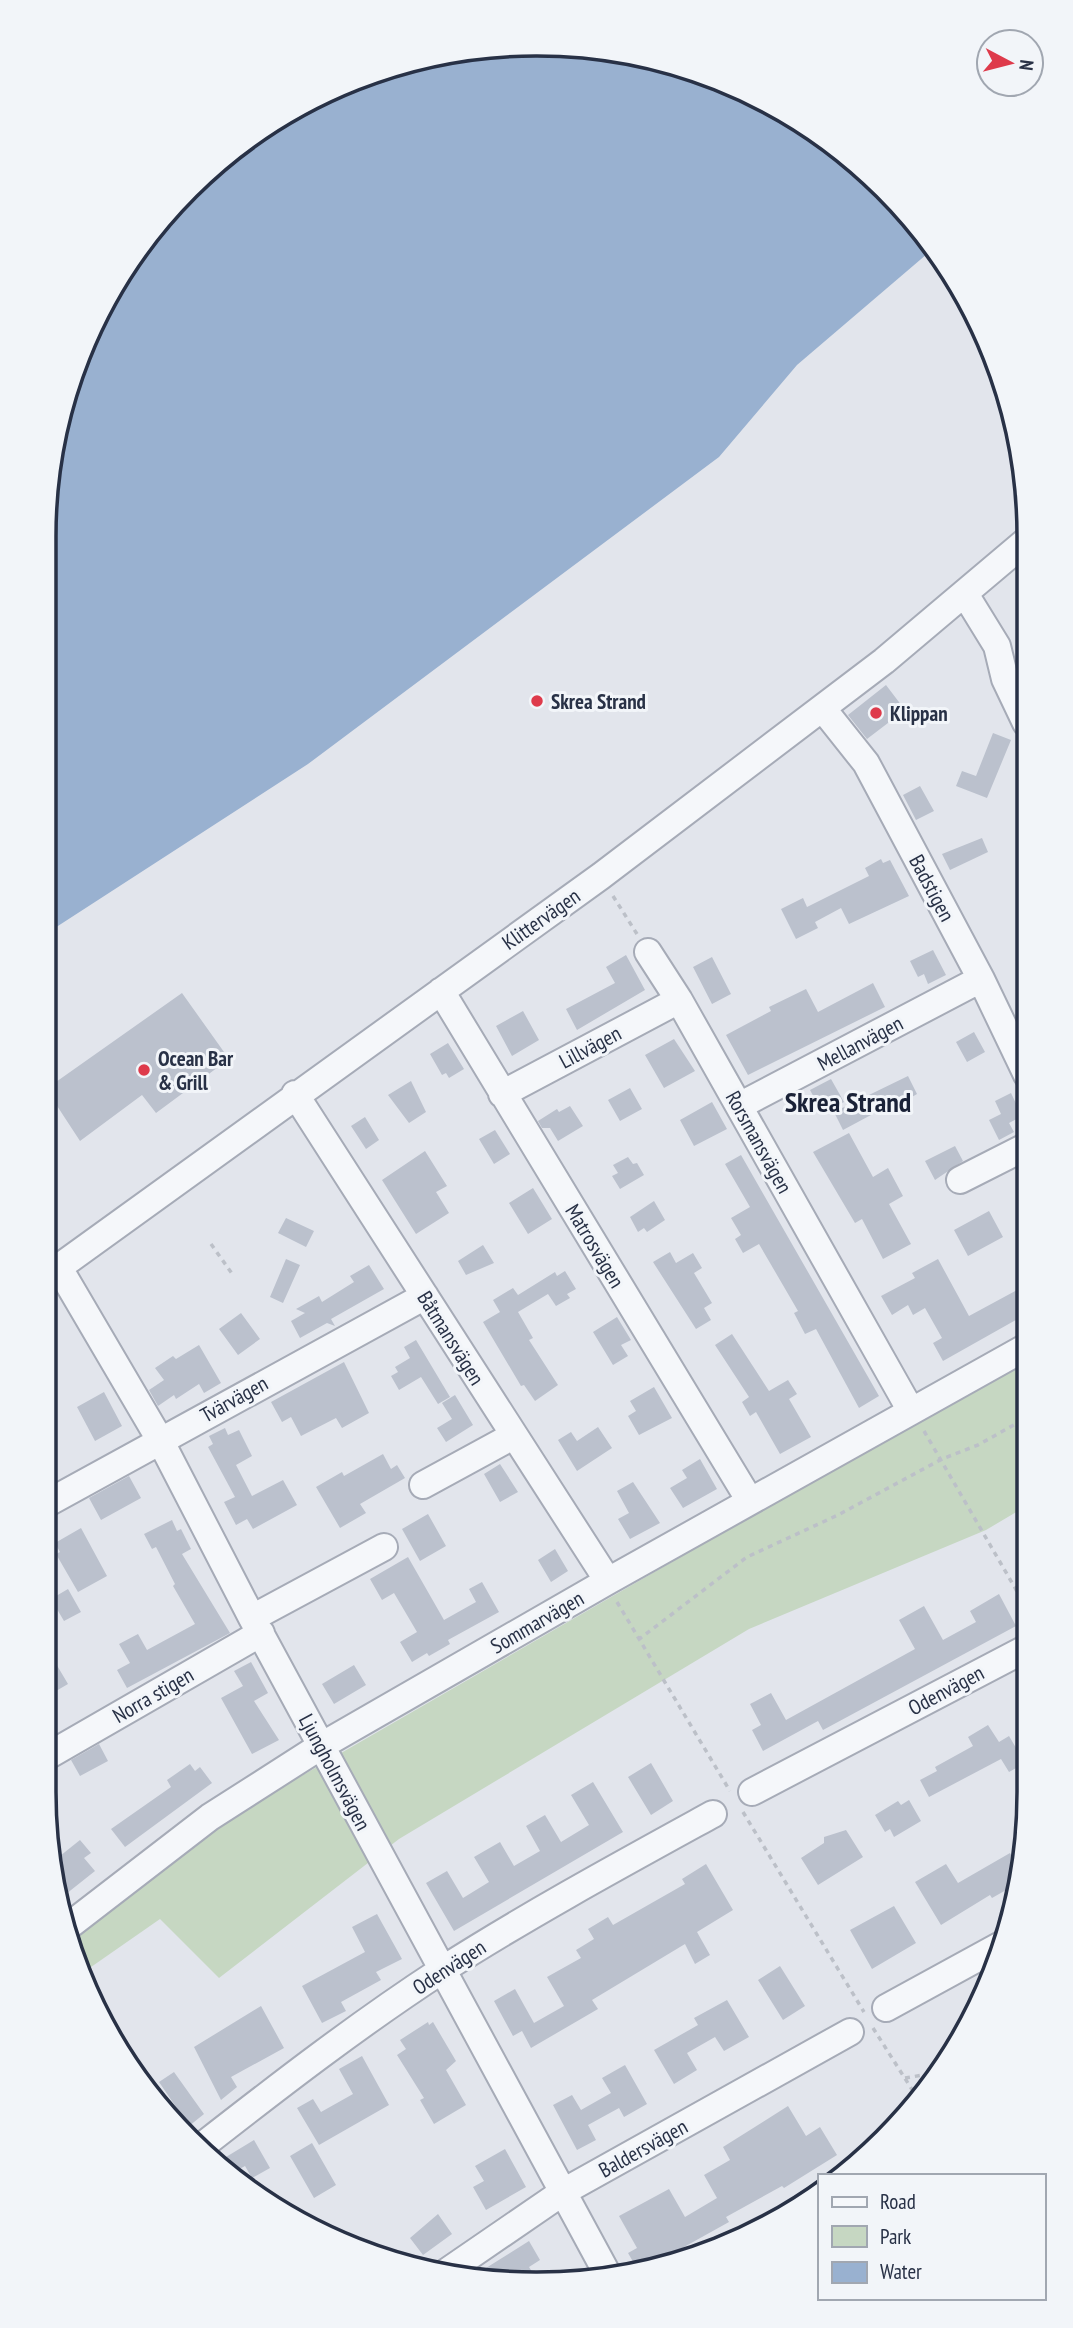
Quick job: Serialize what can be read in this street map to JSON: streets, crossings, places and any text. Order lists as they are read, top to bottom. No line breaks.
{"streets":{"street":["Badstigen","Klittervägen","Mellanvägen","Lillvägen","Rorsmansvägen","Matrosvägen","Båtmansvägen","Tvärvägen","Sommarvägen","Odenvägen","Norra stigen","Ljungholmsvägen","Baldersvägen"]},"crossings":[["Badstigen","Klittervägen"],["Badstigen","Mellanvägen"],["Klittervägen","Matrosvägen"],["Klittervägen","Båtmansvägen"],["Mellanvägen","Rorsmansvägen"],["Lillvägen","Rorsmansvägen"],["Lillvägen","Matrosvägen"],["Rorsmansvägen","Sommarvägen"],["Matrosvägen","Sommarvägen"],["Båtmansvägen","Tvärvägen"],["Båtmansvägen","Sommarvägen"],["Tvärvägen","Ljungholmsvägen"],["Sommarvägen","Ljungholmsvägen"],["Odenvägen","Ljungholmsvägen"],["Norra stigen","Ljungholmsvägen"],["Ljungholmsvägen","Baldersvägen"]],"districts":["Skrea Strand"],"places":["Skrea Strand","Klippan","Ocean Bar & Grill"],"legend":["Road","Park","Water"],"north":"right"}
